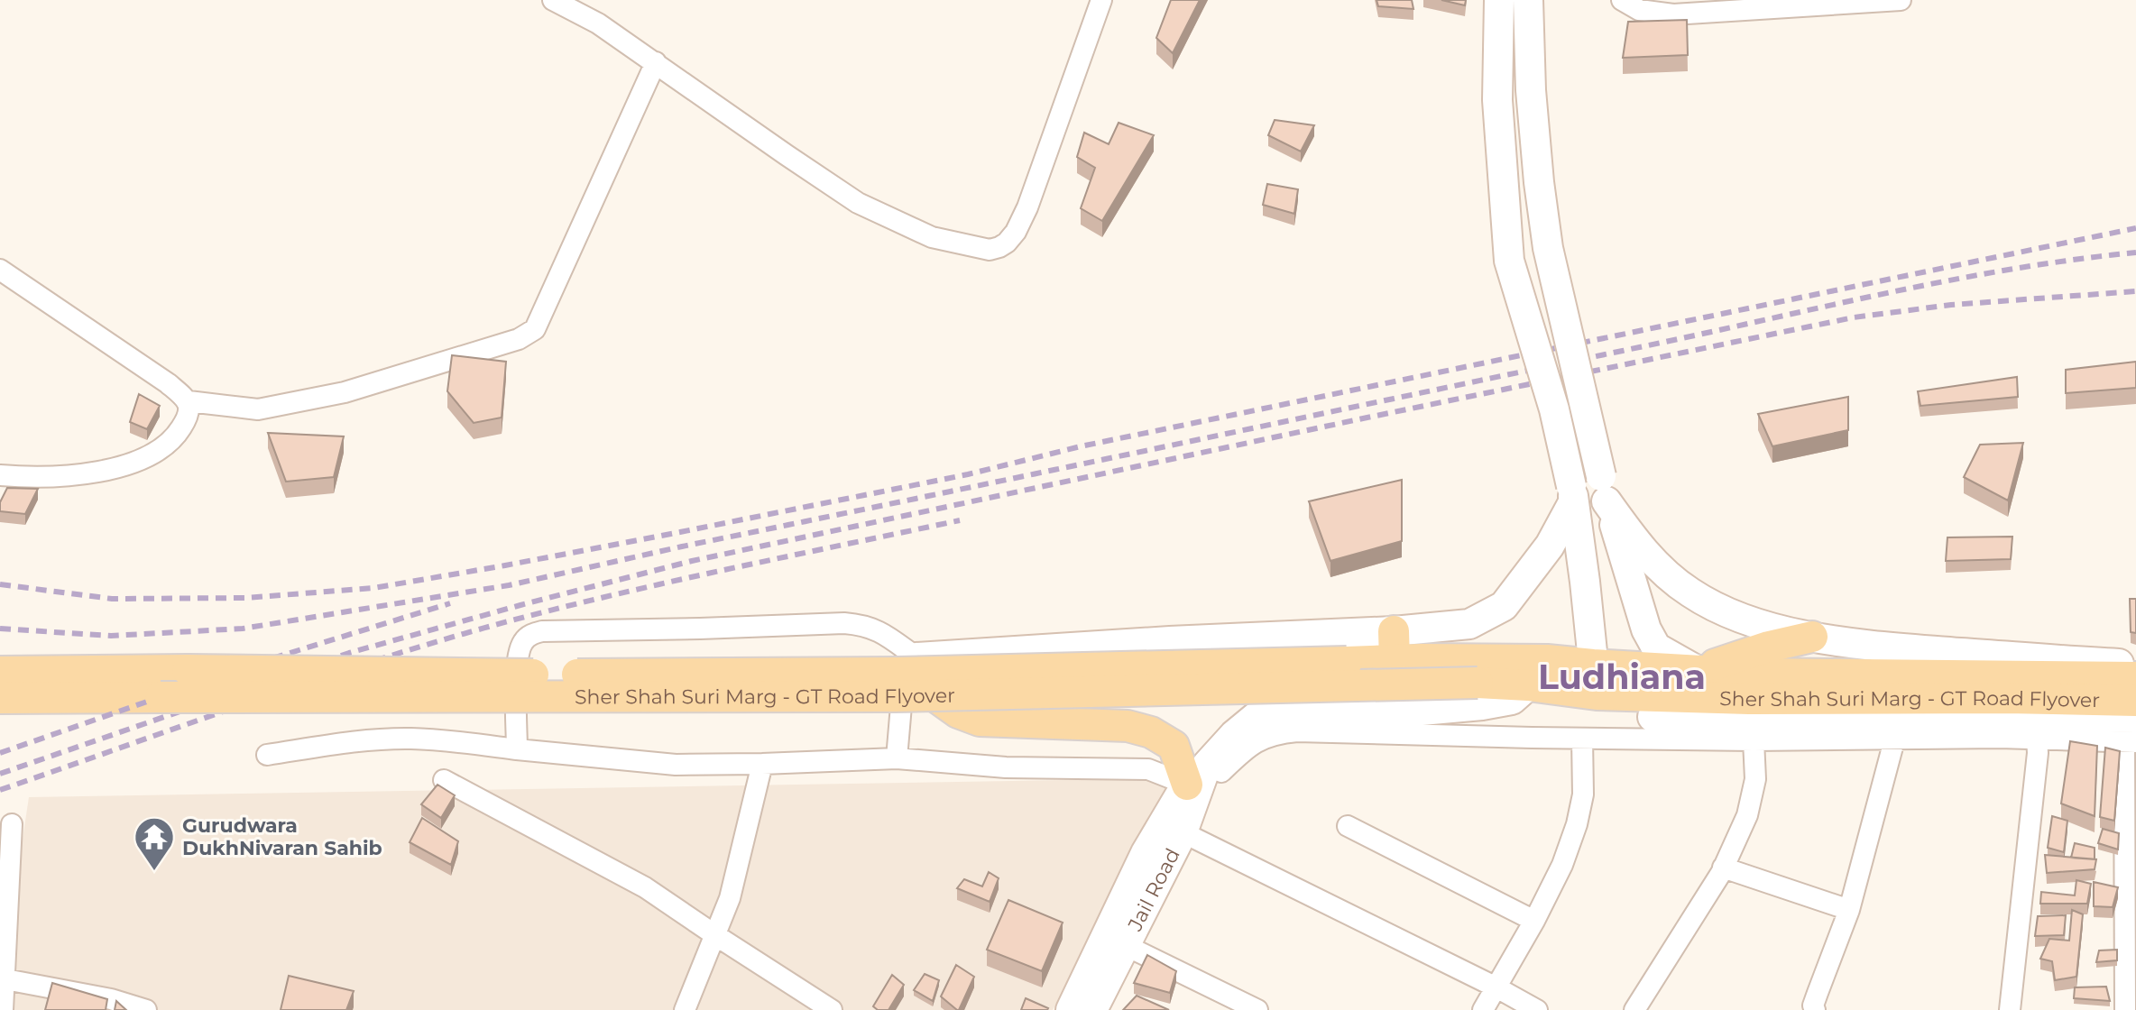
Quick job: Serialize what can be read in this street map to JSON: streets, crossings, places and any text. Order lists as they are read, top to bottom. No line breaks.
{"streets":{"main road":["Sher Shah Suri Marg - GT Road Flyover","Jail Road"]},"districts":["Ludhiana"],"places":{"temple":["Gurudwara DukhNivaran Sahib"]}}
